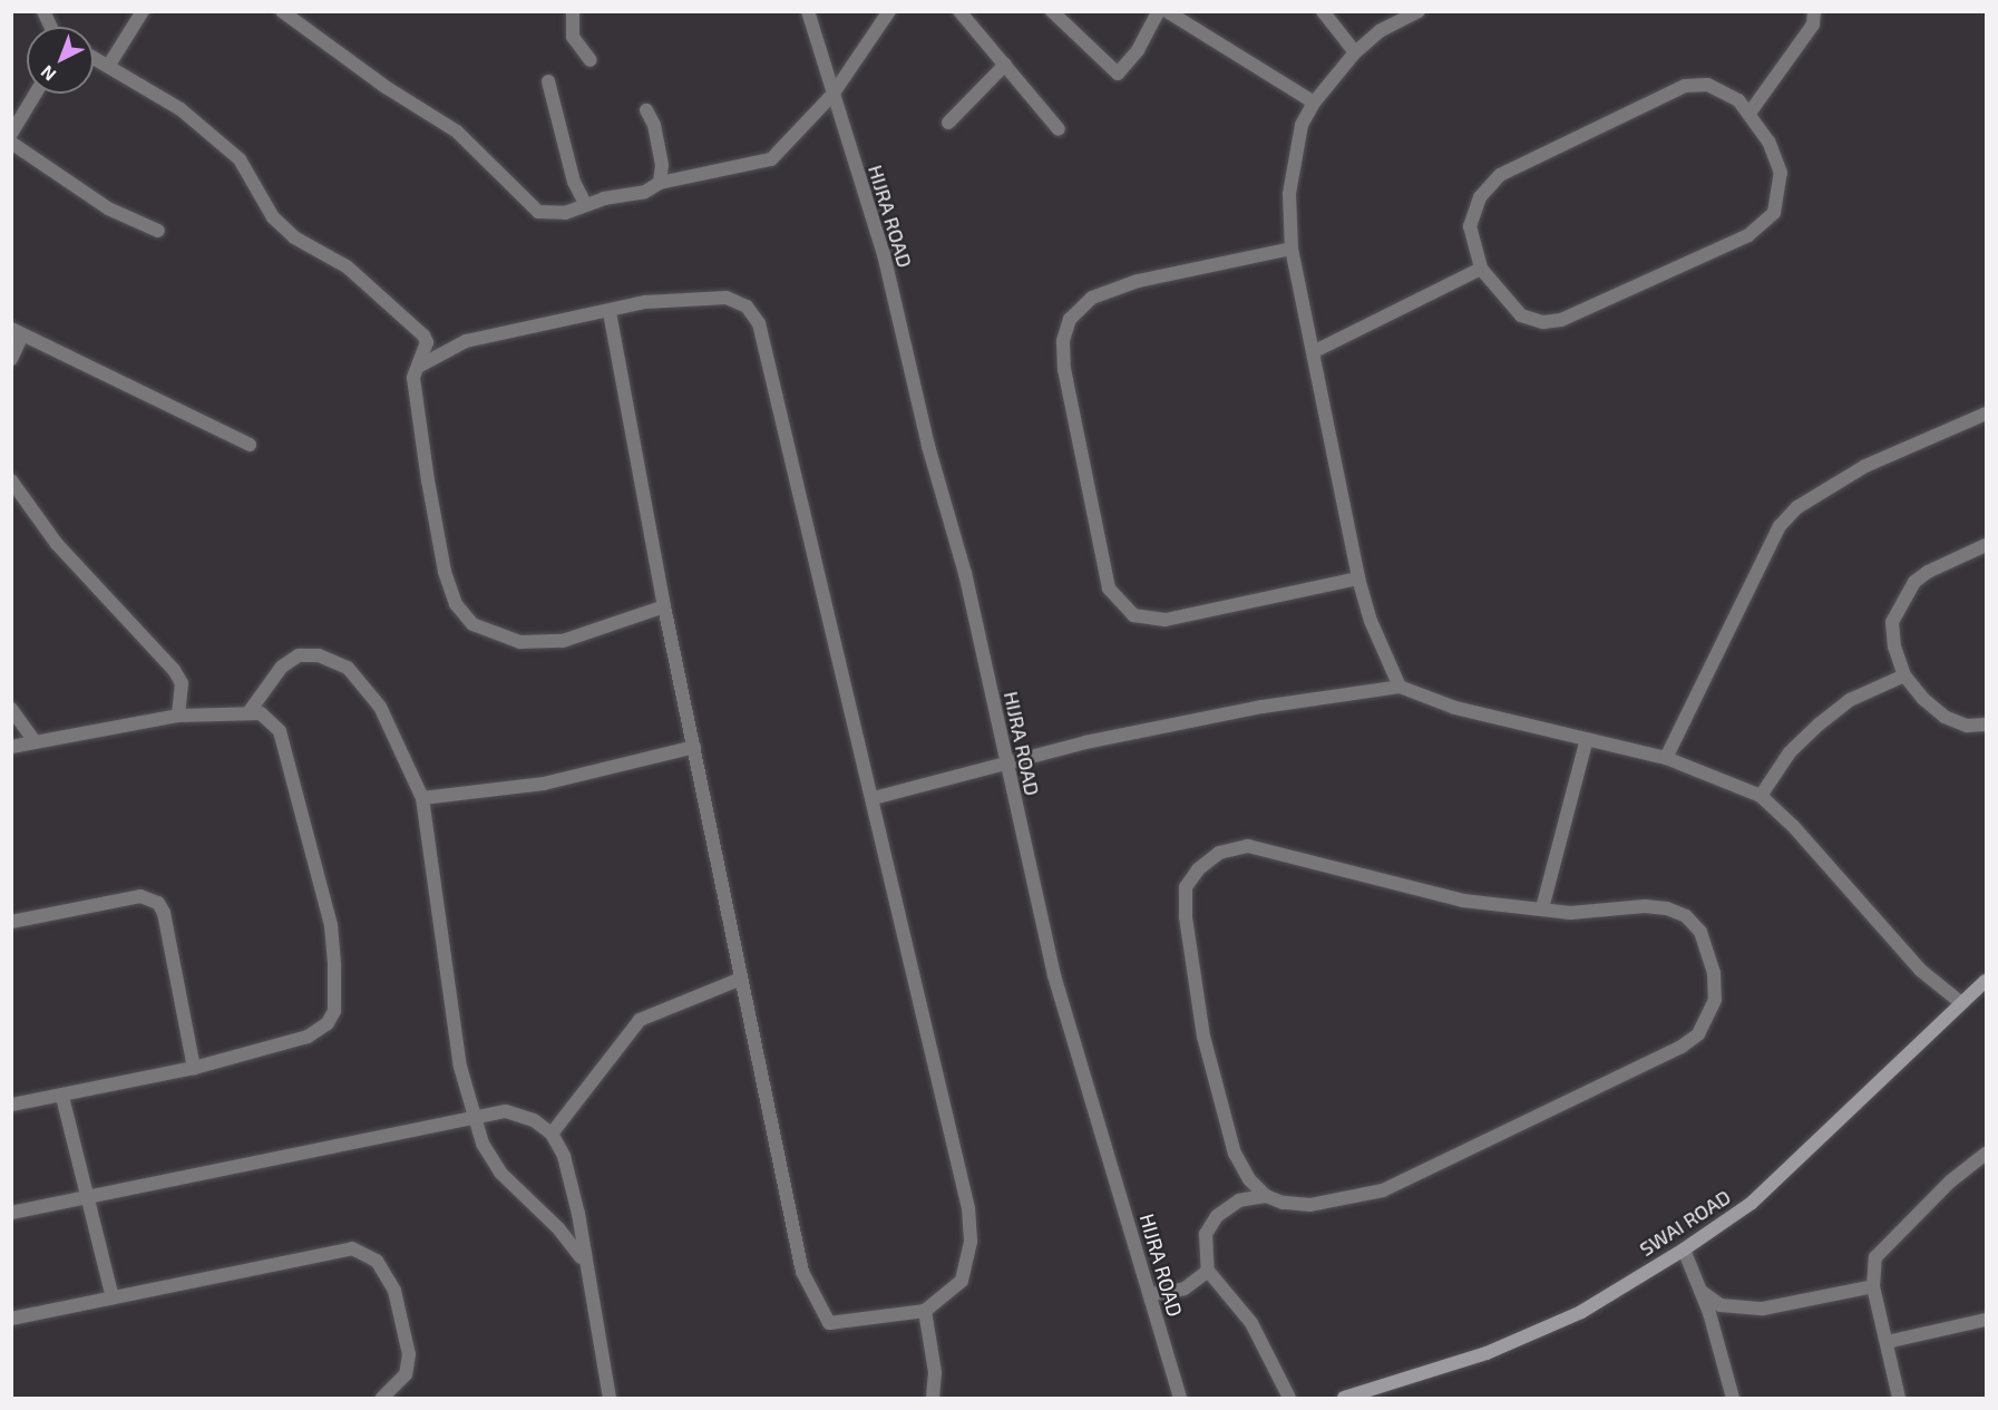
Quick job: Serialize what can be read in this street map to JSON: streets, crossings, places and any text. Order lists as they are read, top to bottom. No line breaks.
{"streets":{"street":["HIJRA ROAD","SWAI ROAD"]},"north":"bottom left"}
